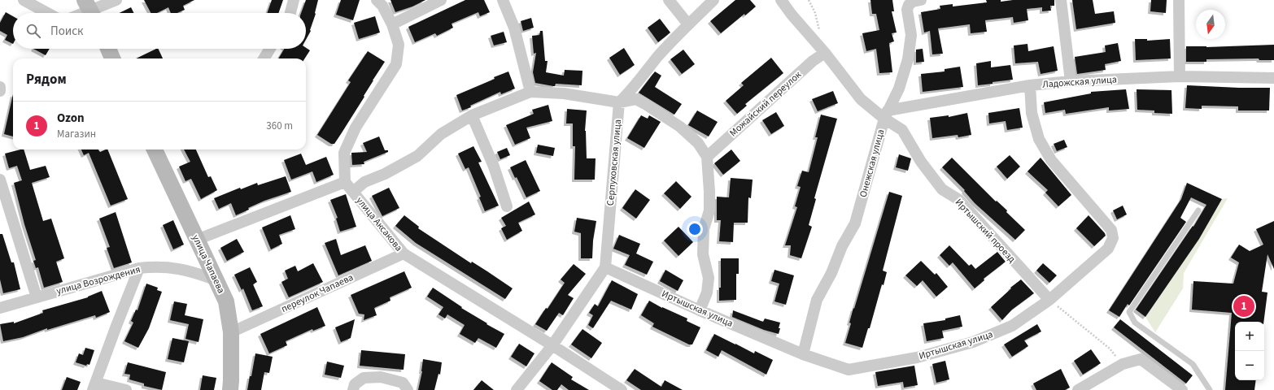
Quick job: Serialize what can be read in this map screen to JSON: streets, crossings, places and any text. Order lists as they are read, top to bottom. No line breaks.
{"streets":{"street":["Ладожская улица","Можайский переулок","Серпуховская улица","Онежская улица","улица Аксакова","Иртышский проезд","улица Чапаева","улица Возрождения","переулок Чапаева","Иртышская улица"]},"crossings":[["Ладожская улица","Онежская улица"],["Ладожская улица","Иртышский проезд"],["Ладожская улица","Иртышская улица"],["Можайский переулок","Онежская улица"],["Серпуховская улица","улица Аксакова"],["Серпуховская улица","Иртышская улица"],["Онежская улица","Иртышский проезд"],["Онежская улица","Иртышская улица"],["улица Аксакова","переулок Чапаева"],["Иртышский проезд","Иртышская улица"],["улица Чапаева","улица Возрождения"],["улица Чапаева","переулок Чапаева"]],"north":"bottom","page":{"search":"Поиск","heading":"Рядом","list":[{"mark":"1","name":"Ozon","note":"Магазин","value":"360 m"}],"pins":"1","map_buttons":["+","−"]}}
